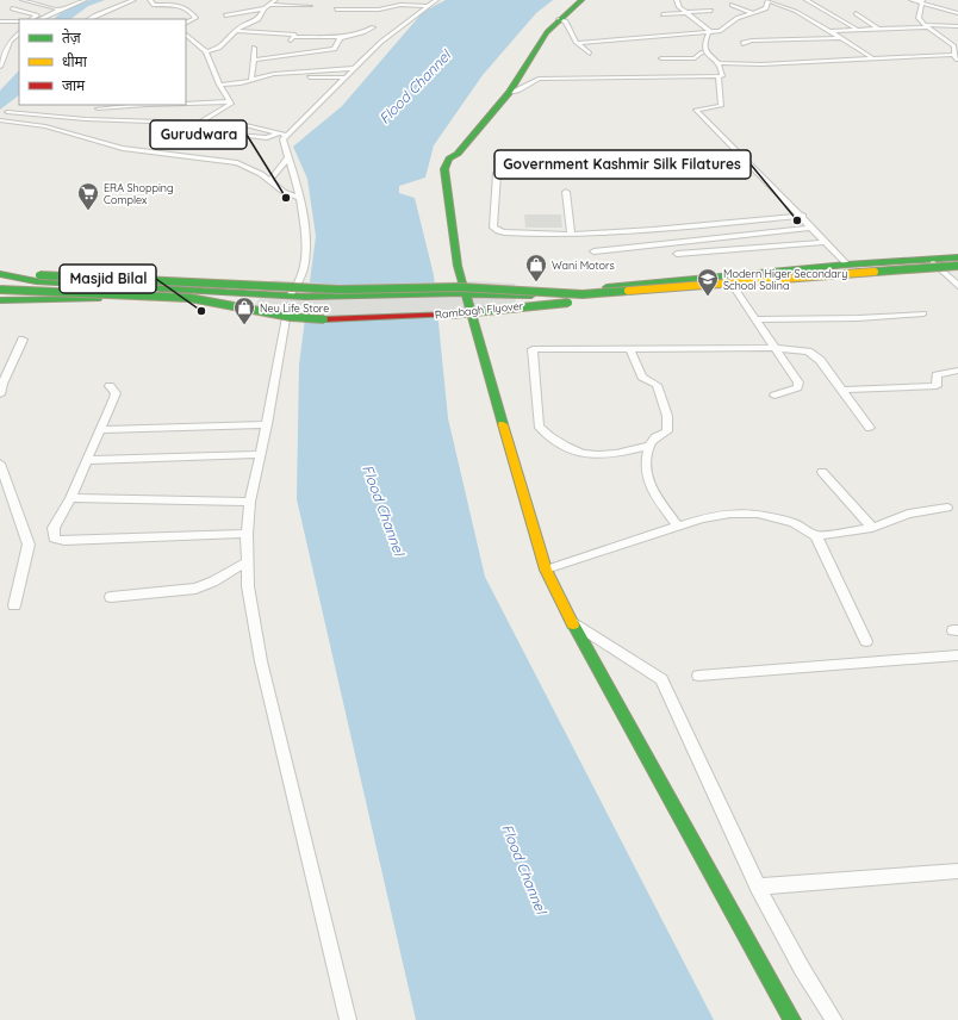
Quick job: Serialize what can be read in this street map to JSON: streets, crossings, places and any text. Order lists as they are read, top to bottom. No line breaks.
{"streets":{"main road":["Rambagh Flyover"]},"water":["Flood Channel"],"places":{"other":["Gurudwara","Government Kashmir Silk Filatures","Masjid Bilal"],"supermarket":["ERA Shopping Complex"],"shop":["Wani Motors","Neu Life Store"],"school or university":["Modern Higer Secondary School Solina"]},"legend":["तेज़","धीमा","जाम"]}
